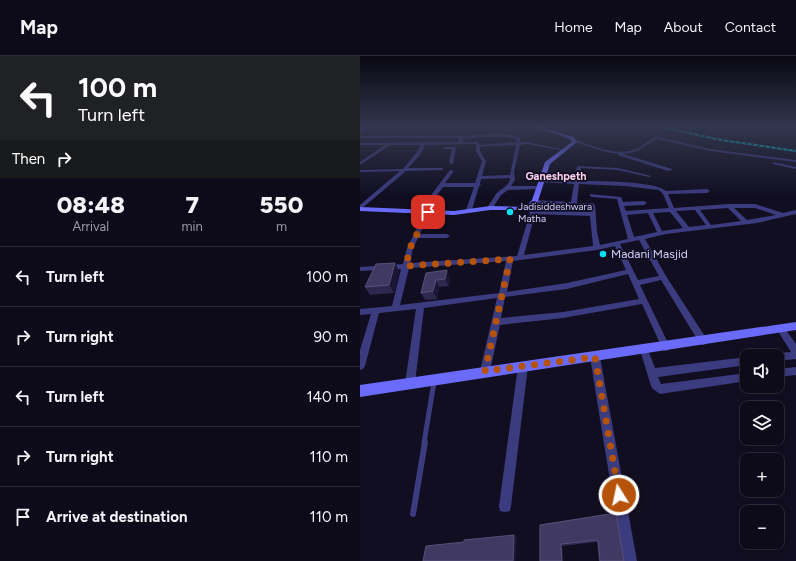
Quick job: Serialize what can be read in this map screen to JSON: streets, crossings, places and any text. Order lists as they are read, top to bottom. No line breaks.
{"districts":["Ganeshpeth"],"places":["Jadisiddeshwara Matha","Madani Masjid"],"page":{"header":"Map","nav":["Home","Map","About","Contact"],"turn":["100 m","Turn left"],"then":"Then","eta":["08:48","Arrival","7","min","550","m"],"list":[{"name":"Turn left","value":"100 m"},{"name":"Turn right","value":"90 m"},{"name":"Turn left","value":"140 m"},{"name":"Turn right","value":"110 m"},{"name":"Arrive at destination","value":"110 m"}],"map_buttons":["+","−"]}}
